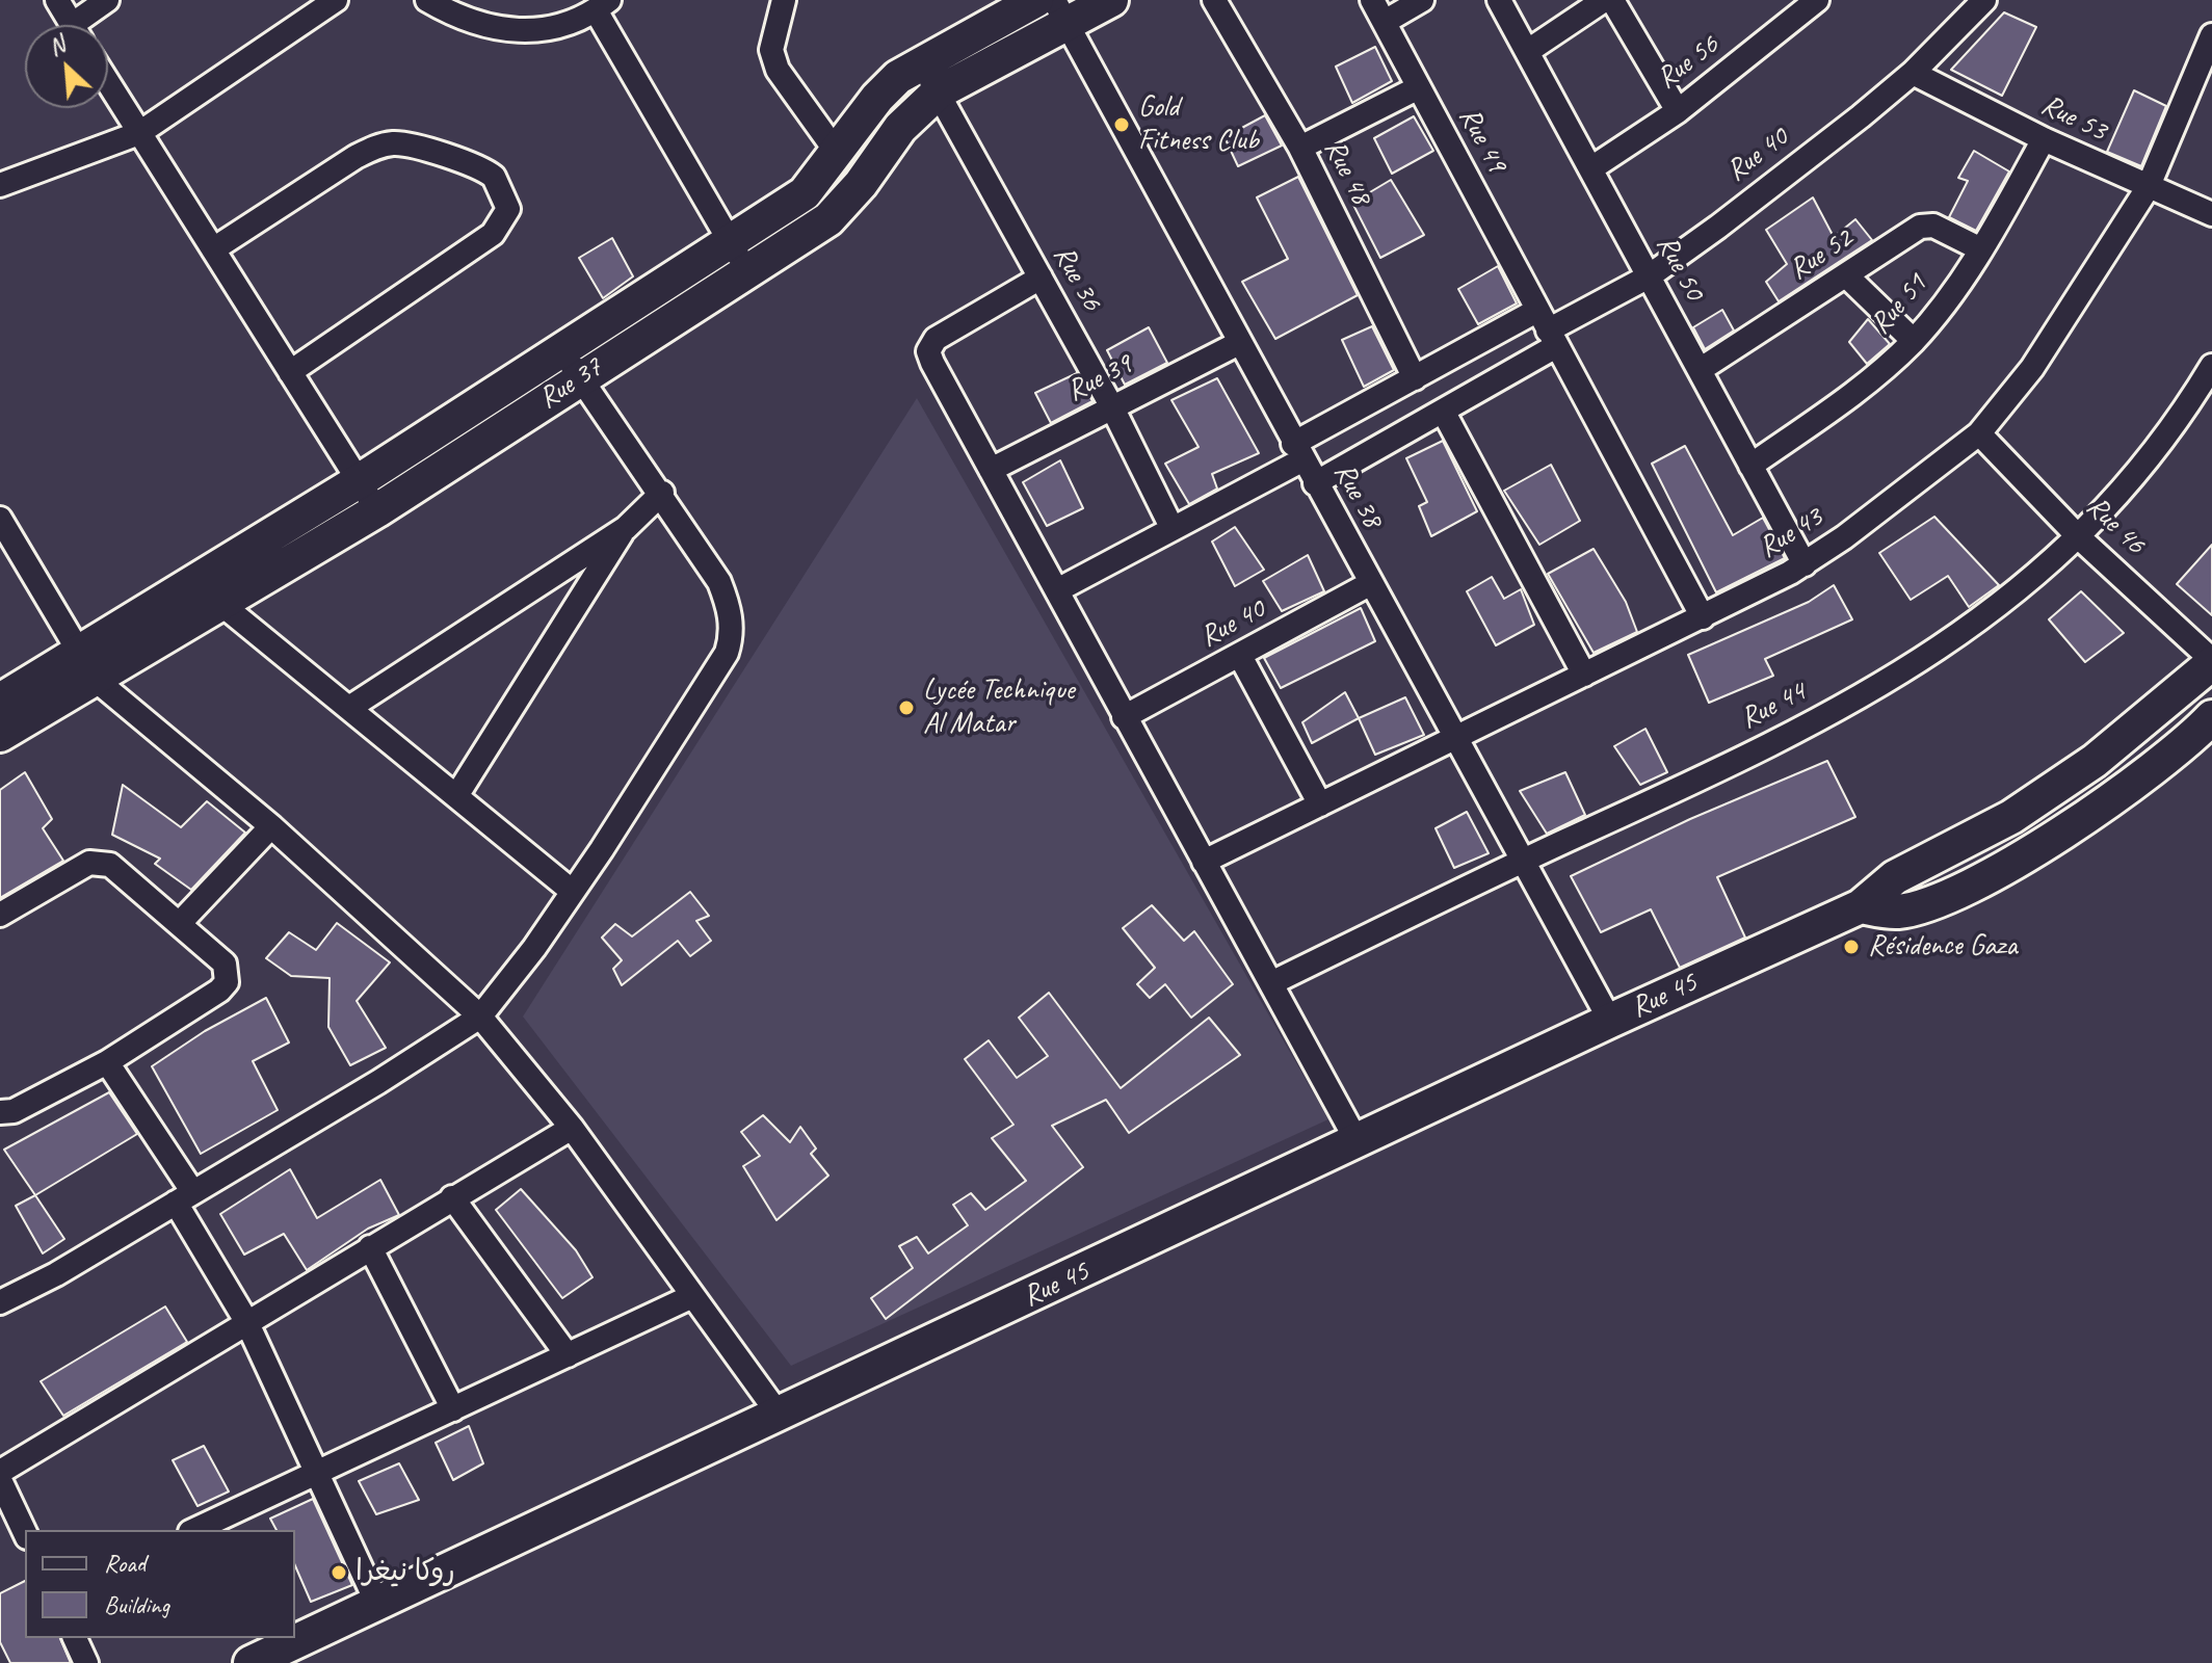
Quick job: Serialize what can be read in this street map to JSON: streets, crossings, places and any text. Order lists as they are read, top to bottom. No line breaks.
{"streets":{"street":["Rue 56","Rue 53","Rue 49","Rue 40","Rue 48","Rue 52","Rue 50","Rue 36","Rue 51","Rue 39","Rue 37","Rue 38","Rue 46","Rue 43","Rue 44","Rue 45"]},"crossings":[["Rue 56","Rue 50"],["Rue 53","Rue 40"],["Rue 53","Rue 51"],["Rue 53","Rue 43"],["Rue 49","Rue 40"],["Rue 49","Rue 43"],["Rue 40","Rue 48"],["Rue 40","Rue 50"],["Rue 40","Rue 36"],["Rue 40","Rue 38"],["Rue 52","Rue 50"],["Rue 52","Rue 51"],["Rue 50","Rue 51"],["Rue 50","Rue 43"],["Rue 36","Rue 39"],["Rue 36","Rue 37"],["Rue 39","Rue 38"],["Rue 37","Rue 38"],["Rue 38","Rue 43"],["Rue 38","Rue 44"],["Rue 38","Rue 45"],["Rue 46","Rue 43"],["Rue 46","Rue 44"],["Rue 46","Rue 45"]],"places":["Gold Fitness Club","Lycée Technique Al Matar","Résidence Gaza","روكا نيغرا"],"legend":["Road","Building"],"north":"top left"}
